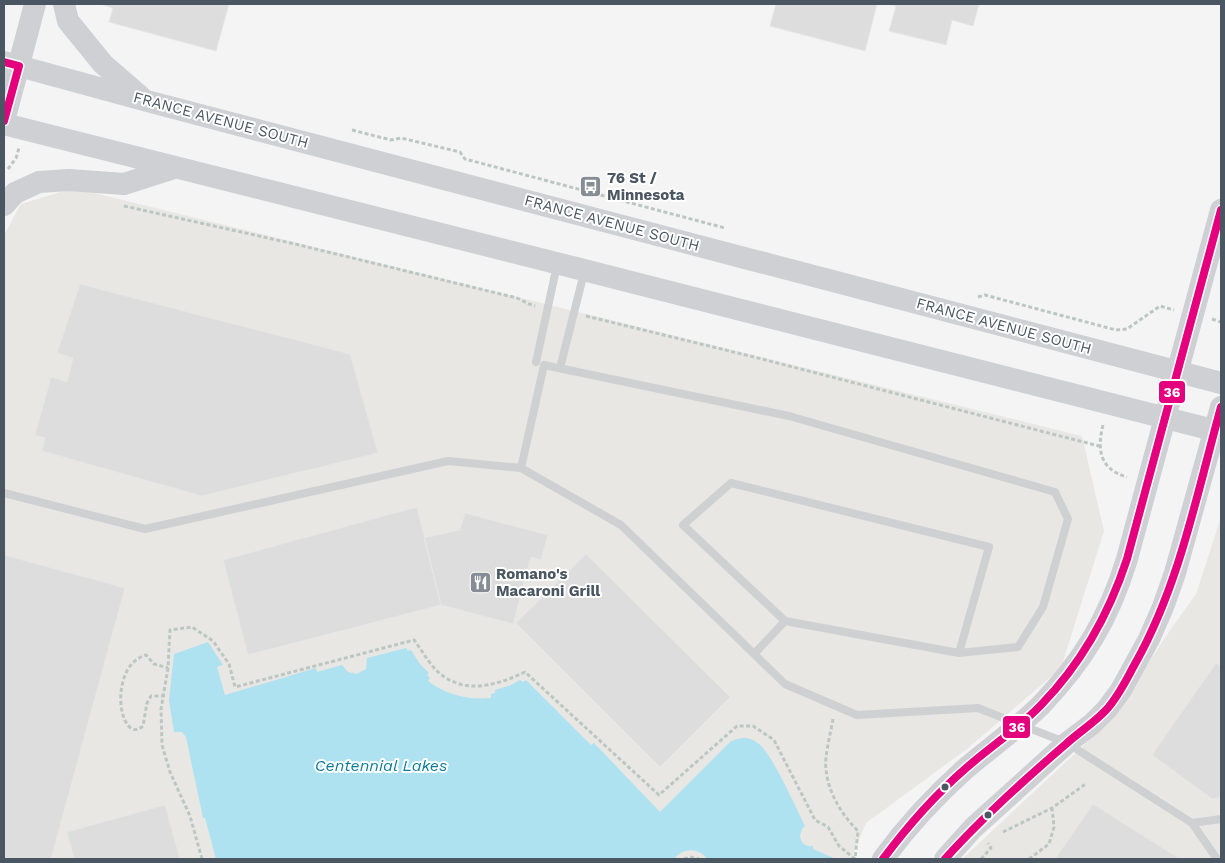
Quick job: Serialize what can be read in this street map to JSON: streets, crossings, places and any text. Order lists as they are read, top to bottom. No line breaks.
{"streets":{"main road":["FRANCE AVENUE SOUTH"]},"water":["Centennial Lakes"],"places":{"bus stop":["76 St / Minnesota"],"restaurant":["Romano's Macaroni Grill"]},"lines":["transit line 36"]}
